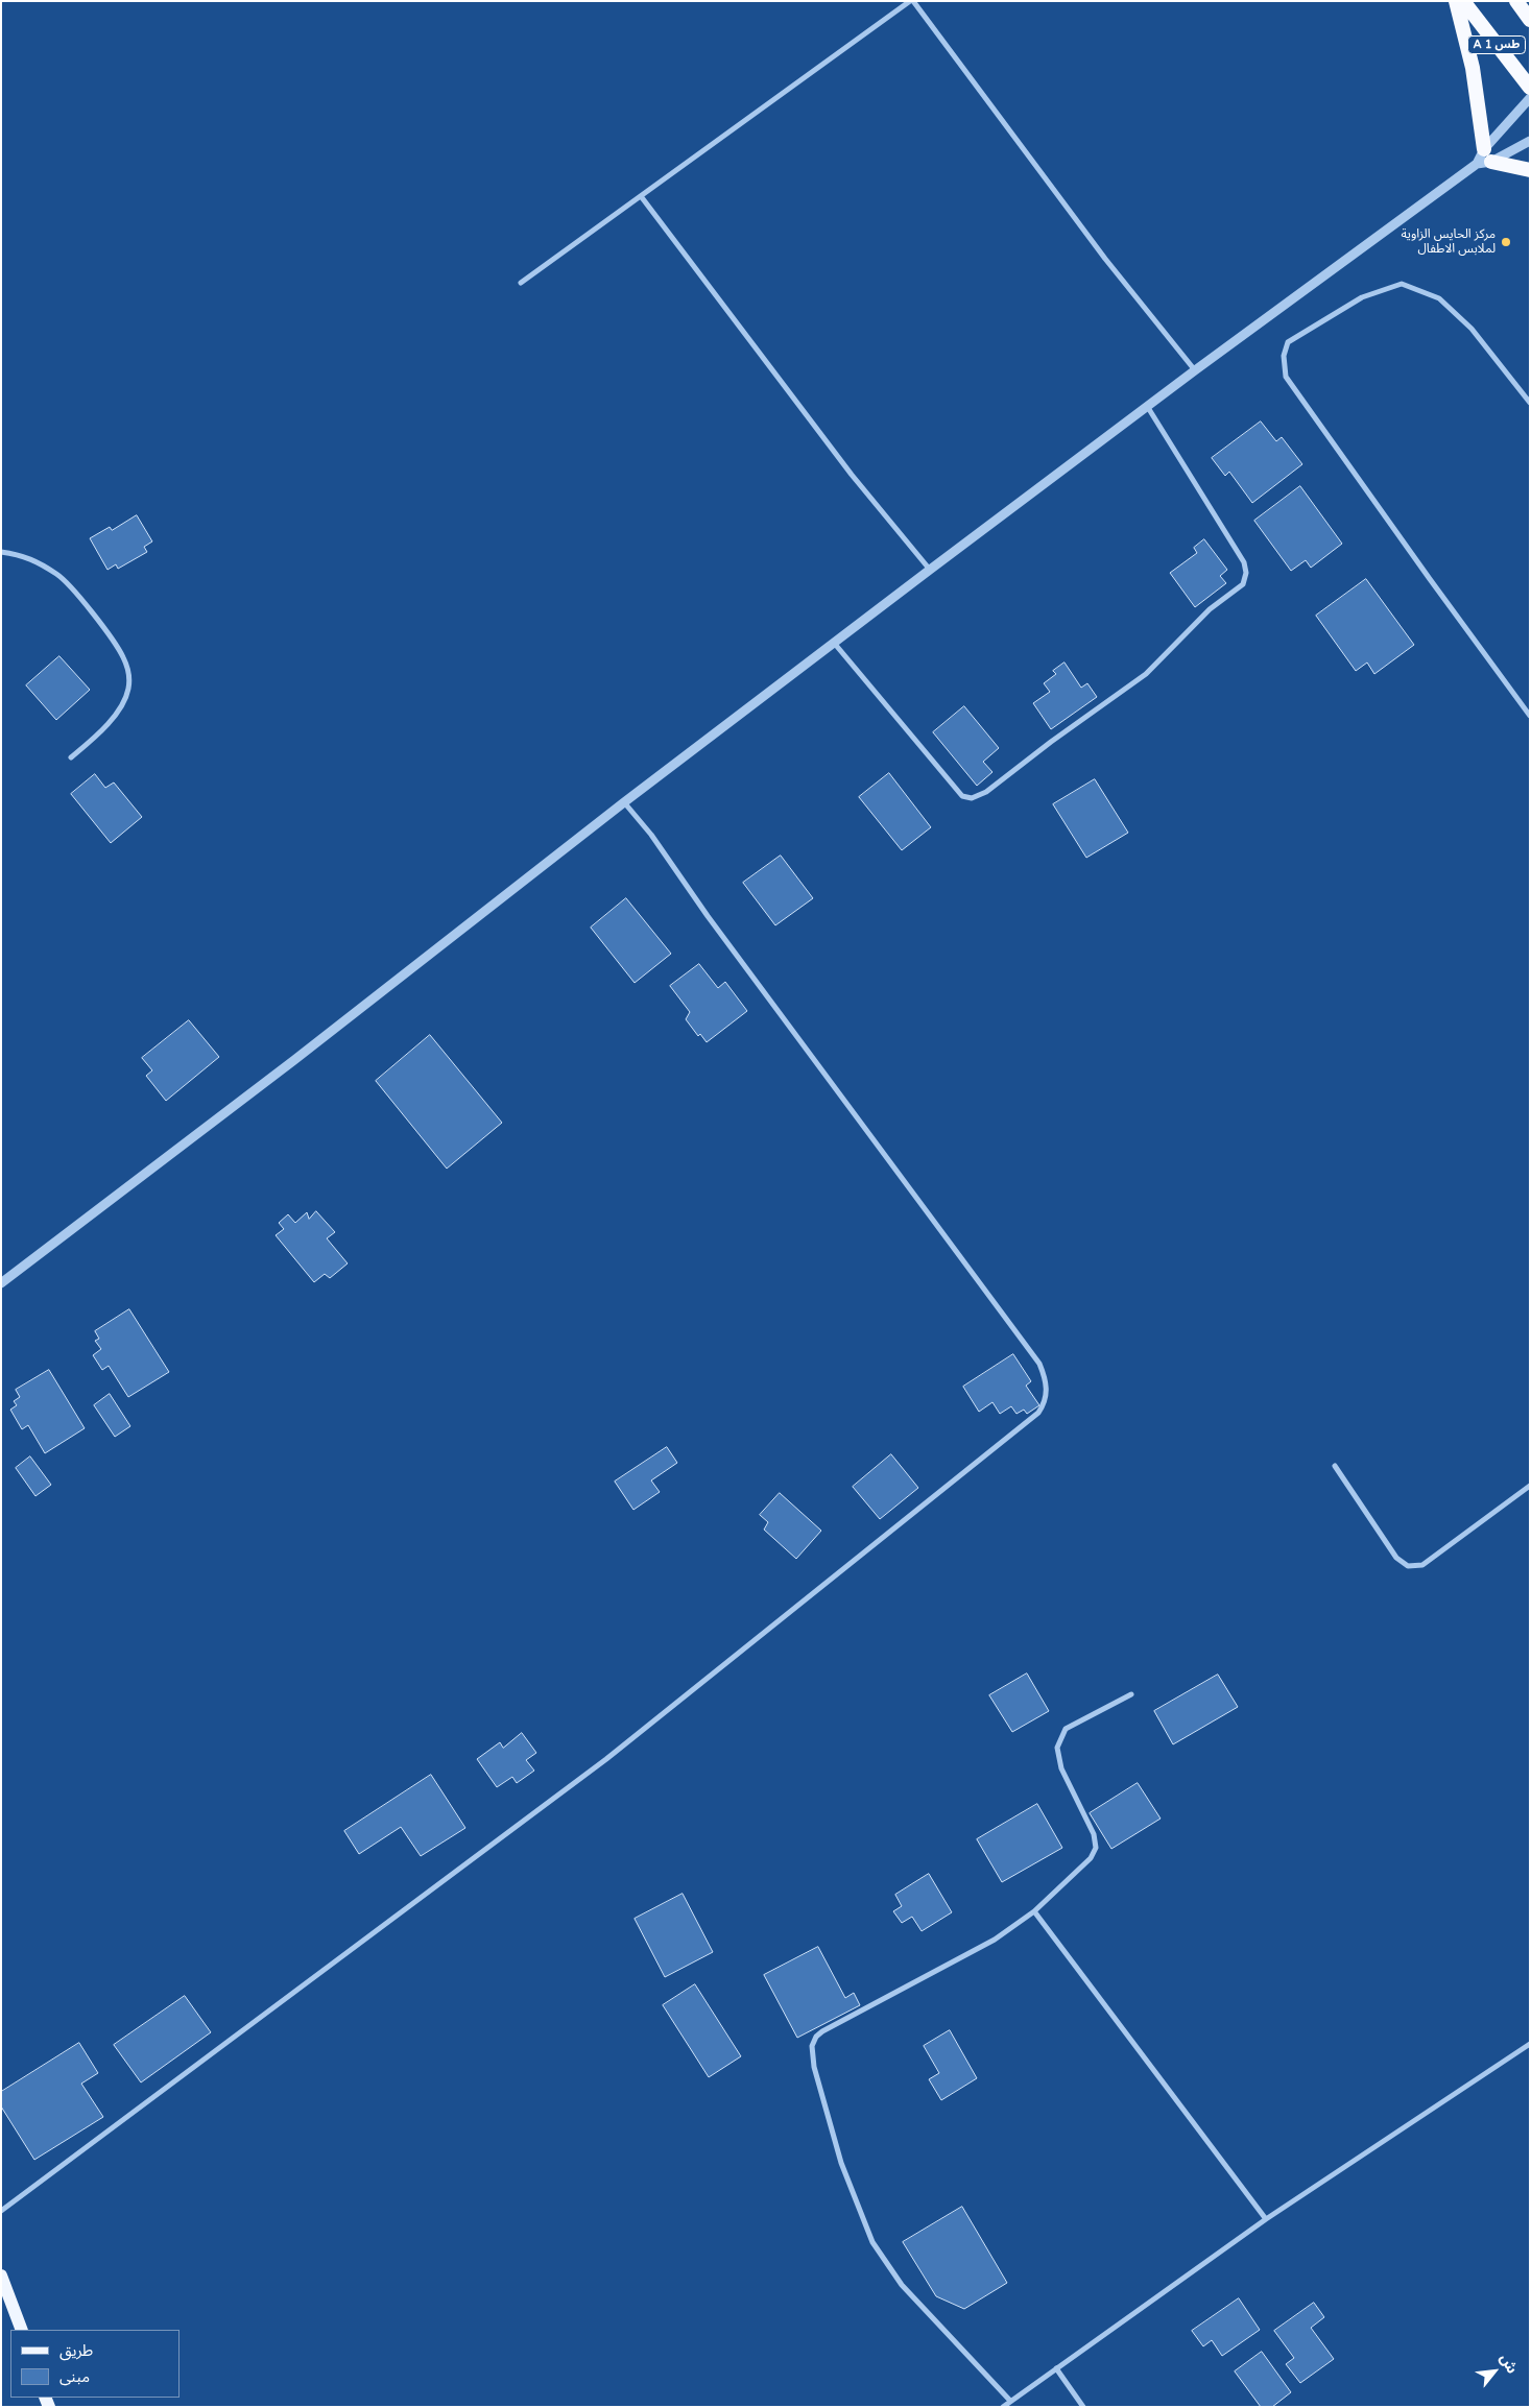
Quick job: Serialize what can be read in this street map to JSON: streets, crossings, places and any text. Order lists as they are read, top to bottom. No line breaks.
{"streets":{"highway":["A 1 طس"]},"places":["مركز الحايس الزاوية لملابس الاطفال"],"legend":["طريق","مبنى"],"north":"top right"}
